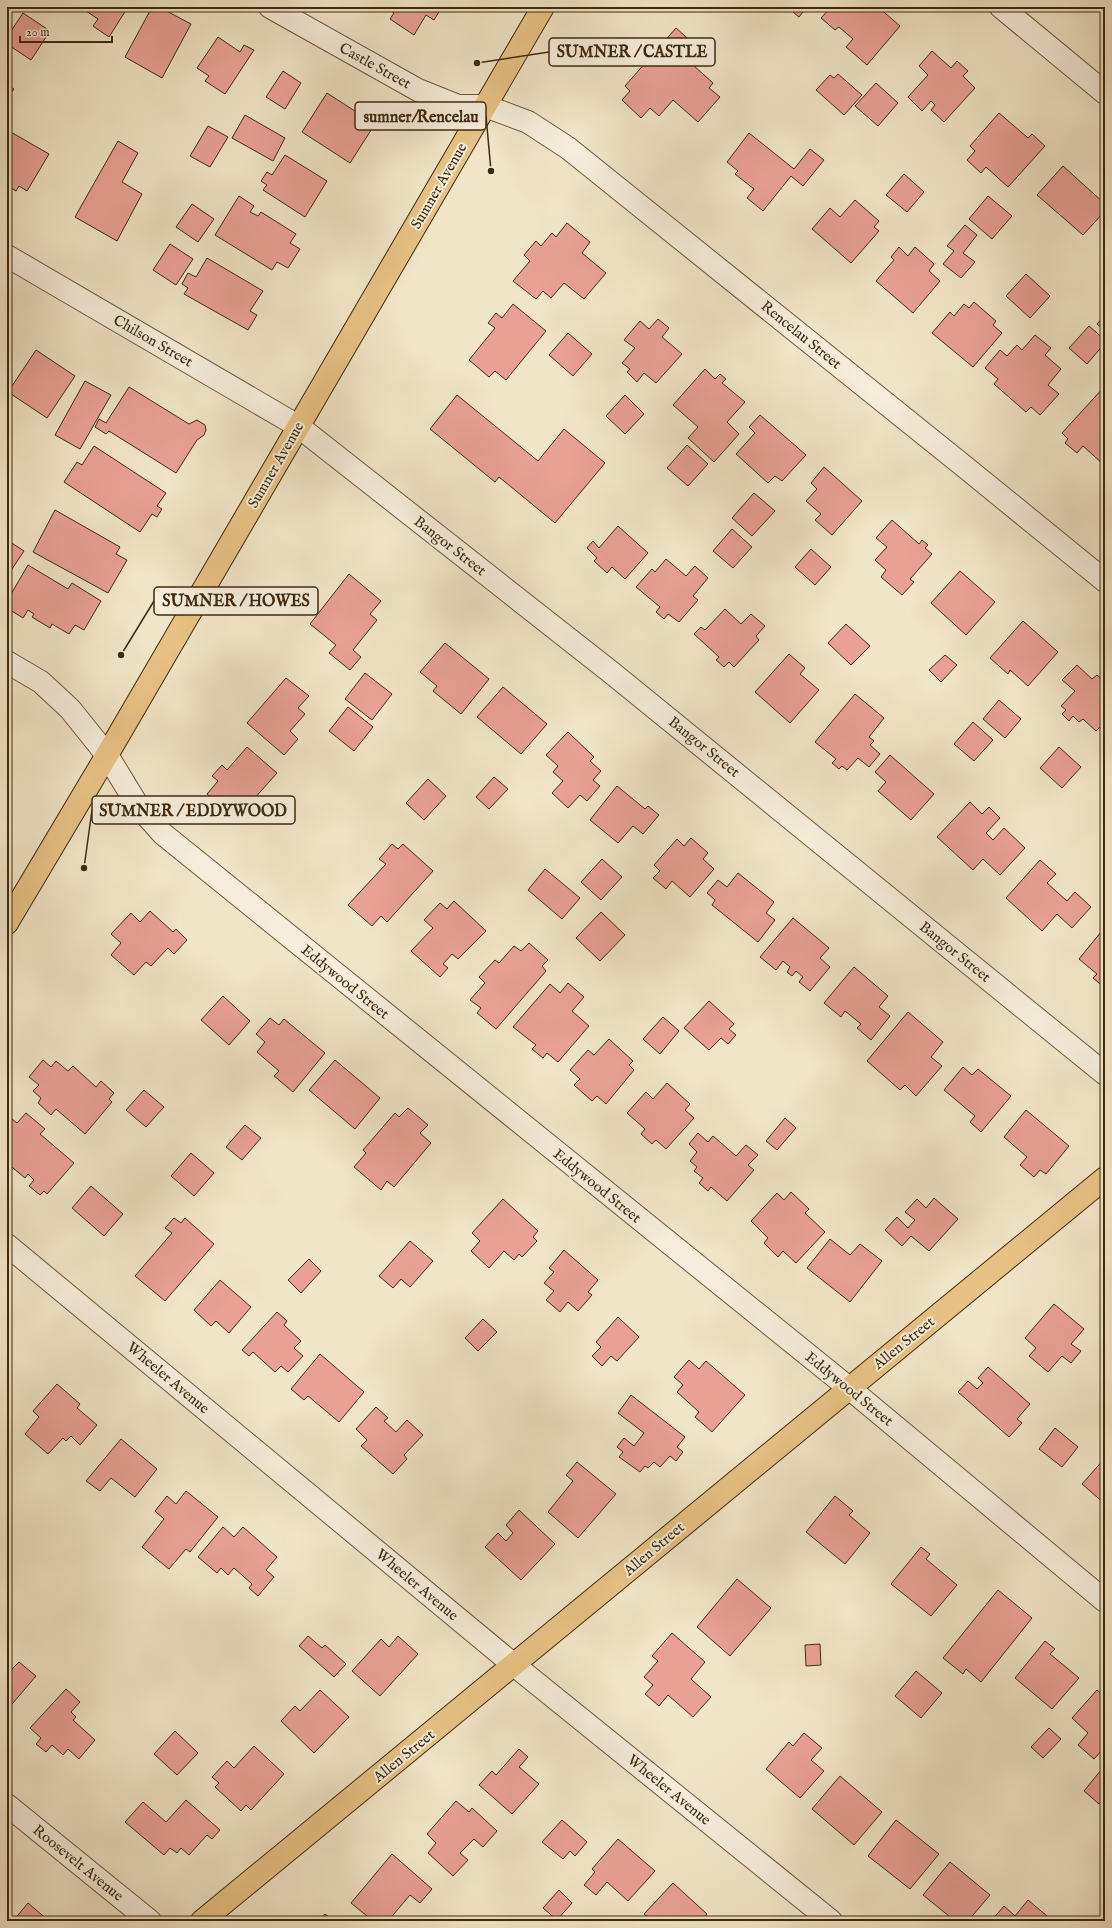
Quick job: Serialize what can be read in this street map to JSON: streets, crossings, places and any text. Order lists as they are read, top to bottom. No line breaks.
{"streets":{"main road":["Sumner Avenue","Allen Street"],"street":["Castle Street","Rencelau Street","Chilson Street","Bangor Street","Eddywood Street","Wheeler Avenue","Roosevelt Avenue"]},"crossings":[["Castle Street","Sumner Avenue"],["Castle Street","Rencelau Street"],["Sumner Avenue","Rencelau Street"],["Sumner Avenue","Chilson Street"],["Sumner Avenue","Bangor Street"],["Sumner Avenue","Eddywood Street"],["Chilson Street","Bangor Street"],["Eddywood Street","Allen Street"],["Allen Street","Wheeler Avenue"]],"places":["SUMNER / CASTLE","sumner/Rencelau","SUMNER / HOWES","SUMNER / EDDYWOOD"],"scale_bar":"20 m"}
